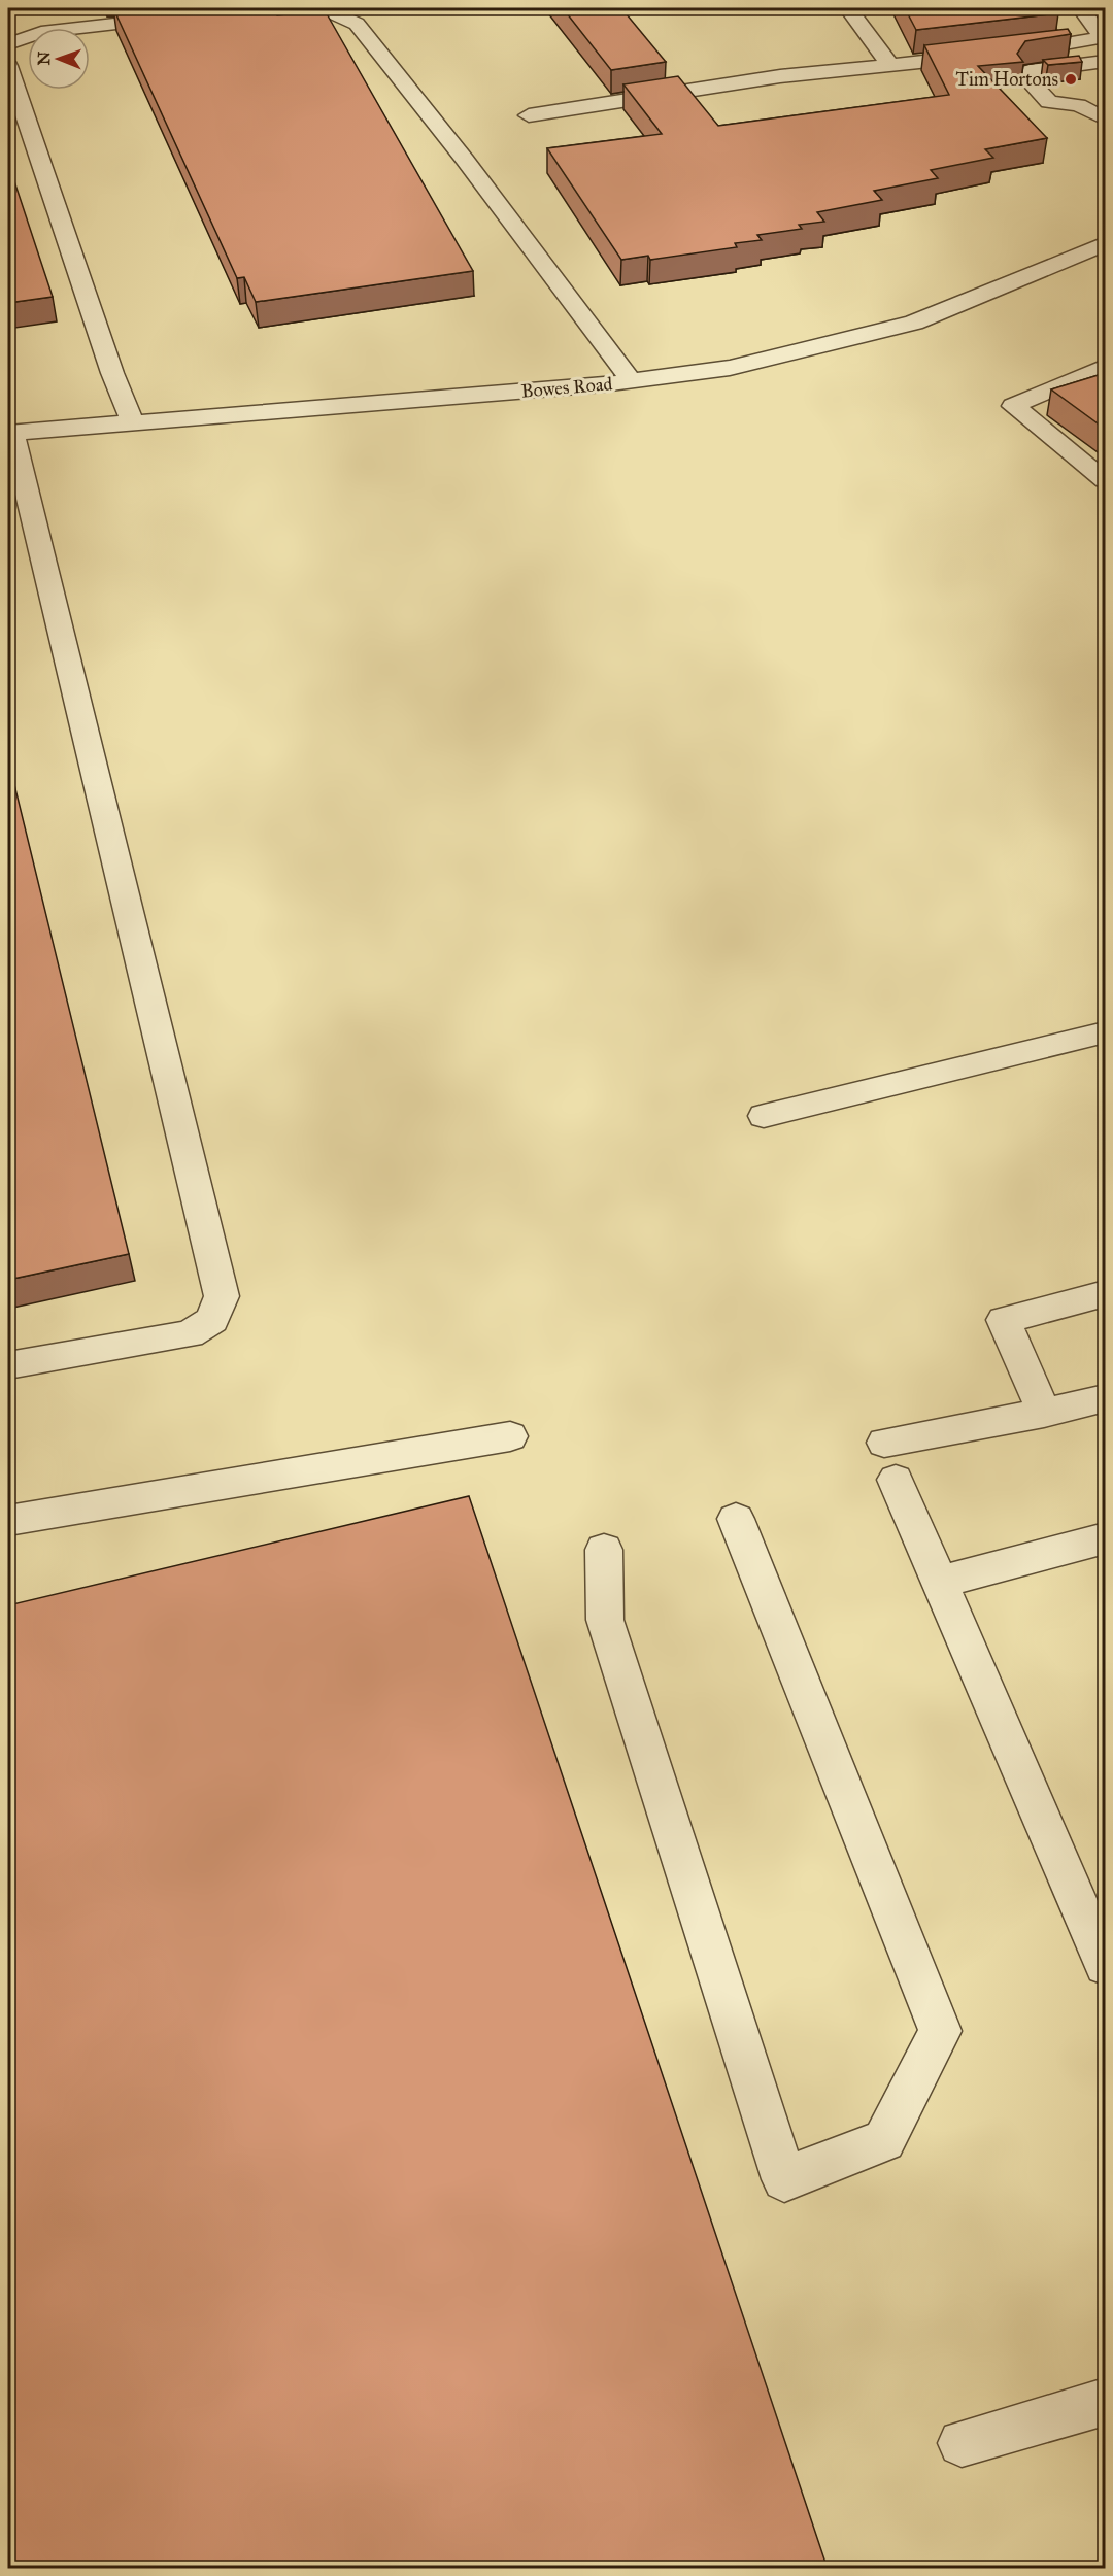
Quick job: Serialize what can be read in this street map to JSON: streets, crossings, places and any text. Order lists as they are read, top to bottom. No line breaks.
{"streets":{"street":["Bowes Road"]},"places":["Tim Hortons"],"north":"left"}
